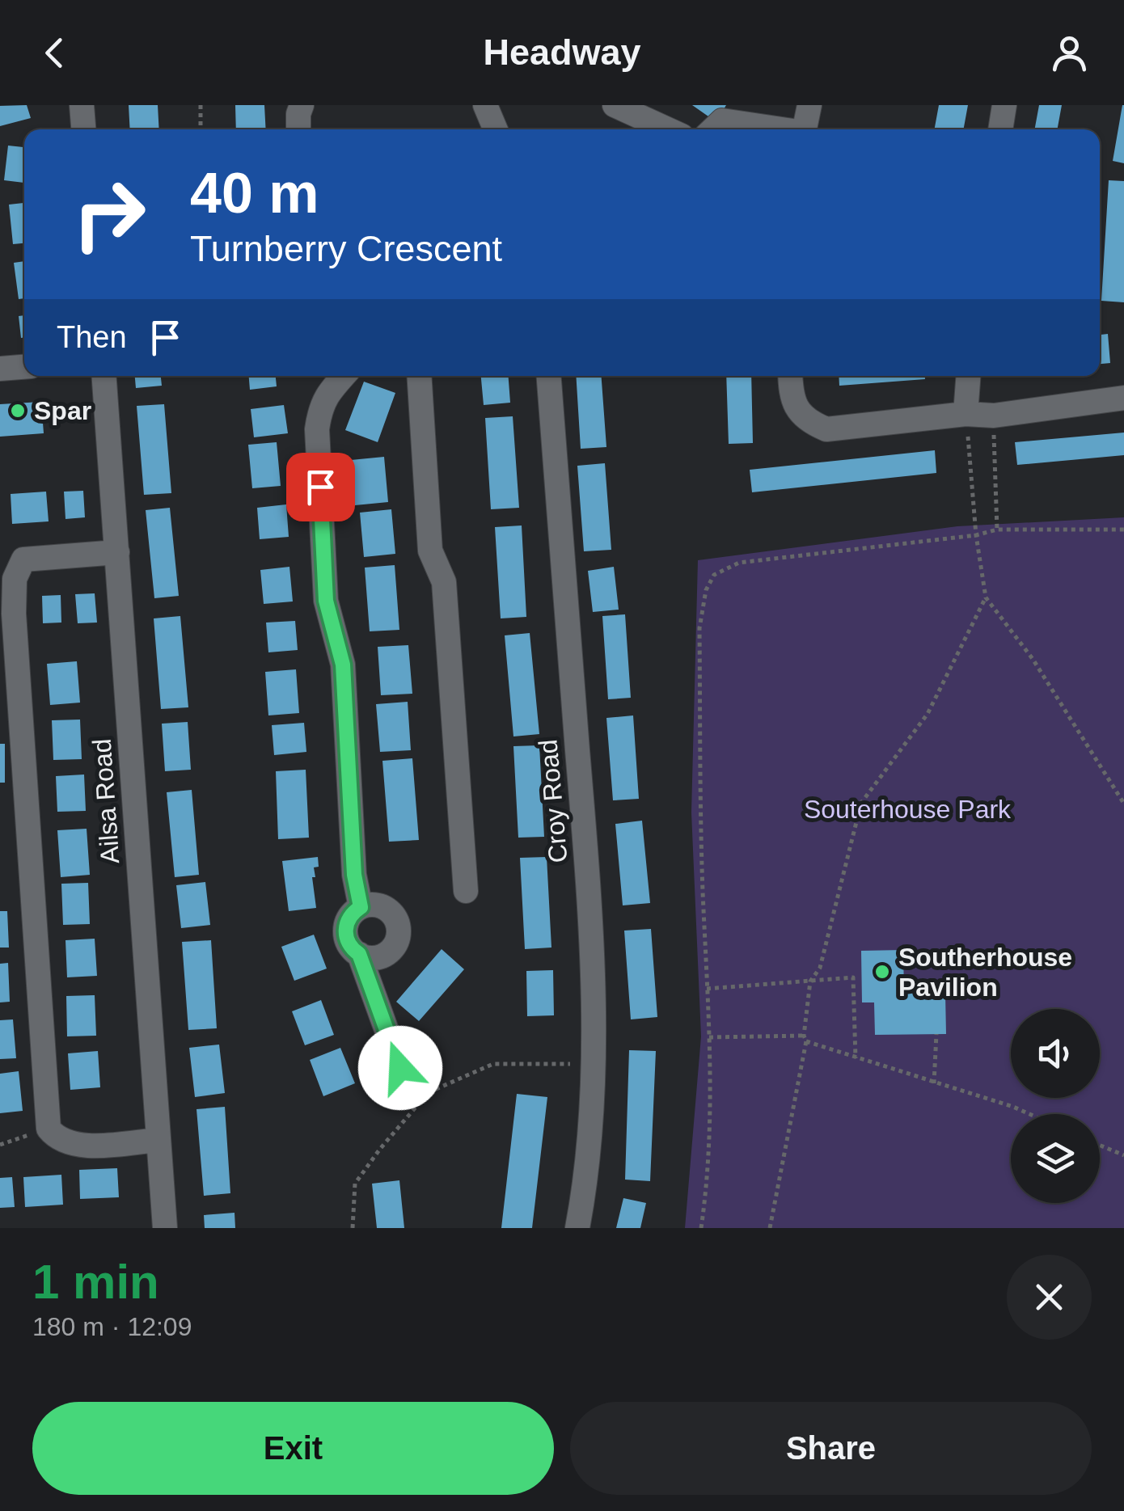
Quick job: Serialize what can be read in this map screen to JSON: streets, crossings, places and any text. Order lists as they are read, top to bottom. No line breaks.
{"streets":{"street":["Ailsa Road","Croy Road"]},"parks":["Souterhouse Park"],"places":["Spar","Southerhouse Pavilion"],"page":{"header":"Headway","turn":["40 m","Turnberry Crescent"],"then":"Then","heading":["1 min","180 m · 12:09"],"buttons":["Exit","Share"]}}
